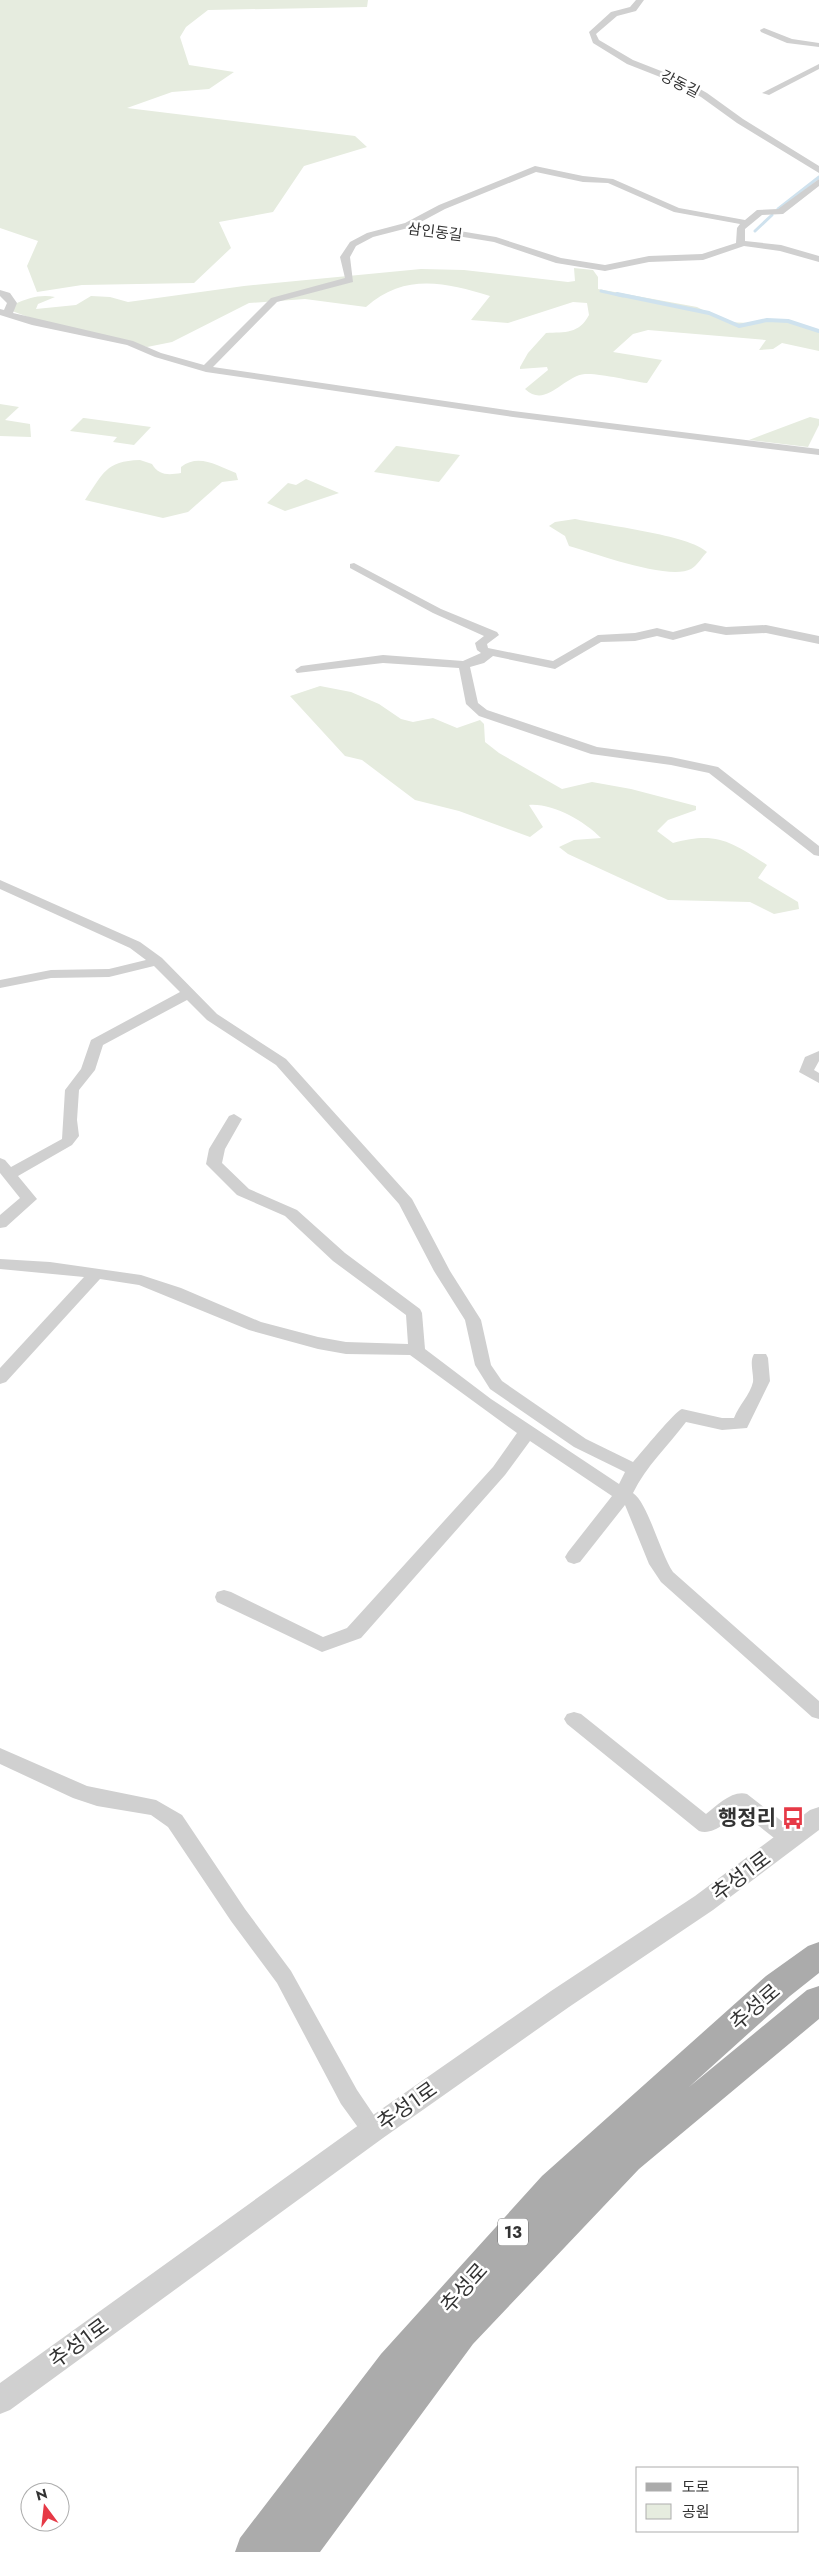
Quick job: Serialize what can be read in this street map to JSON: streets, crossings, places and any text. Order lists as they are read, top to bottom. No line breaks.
{"streets":{"main road":["추성로","13"],"street":["강동길","삼인동길","추성1로"]},"places":{"bus stop":["행정리"]},"legend":["도로","공원"],"north":"top"}
